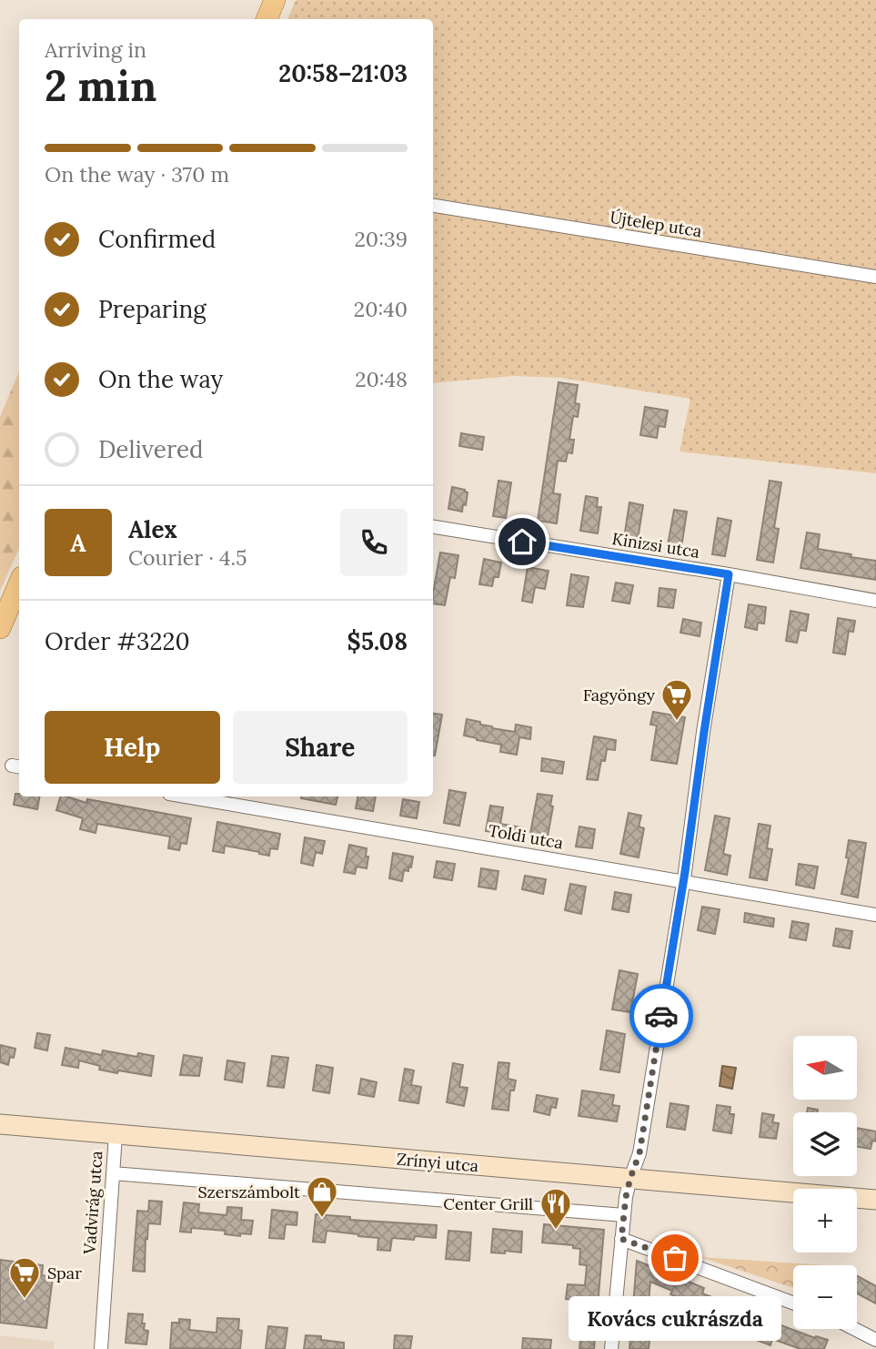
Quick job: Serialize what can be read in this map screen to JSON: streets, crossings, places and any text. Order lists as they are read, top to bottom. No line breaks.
{"streets":{"main road":["Zrínyi utca"],"street":["Újtelep utca","Kinizsi utca","Toldi utca","Vadvirág utca"]},"crossings":[["Zrínyi utca","Vadvirág utca"]],"places":{"supermarket":["Fagyöngy","Spar"],"shop":["Szerszámbolt"],"restaurant":["Center Grill"],"other":["Kovács cukrászda"]},"north":"left","page":{"heading":["2 min","Arriving in","20:58–21:03"],"panel":["Alex","Courier · 4.5","Order #3220","$5.08"],"bar":"On the way · 370 m","list":[["Confirmed","20:39"],["Preparing","20:40"],["On the way","20:48"],"Delivered"],"round":"A","buttons":["Help","Share"],"map_buttons":["+","−"],"bubble":"Kovács cukrászda"}}
